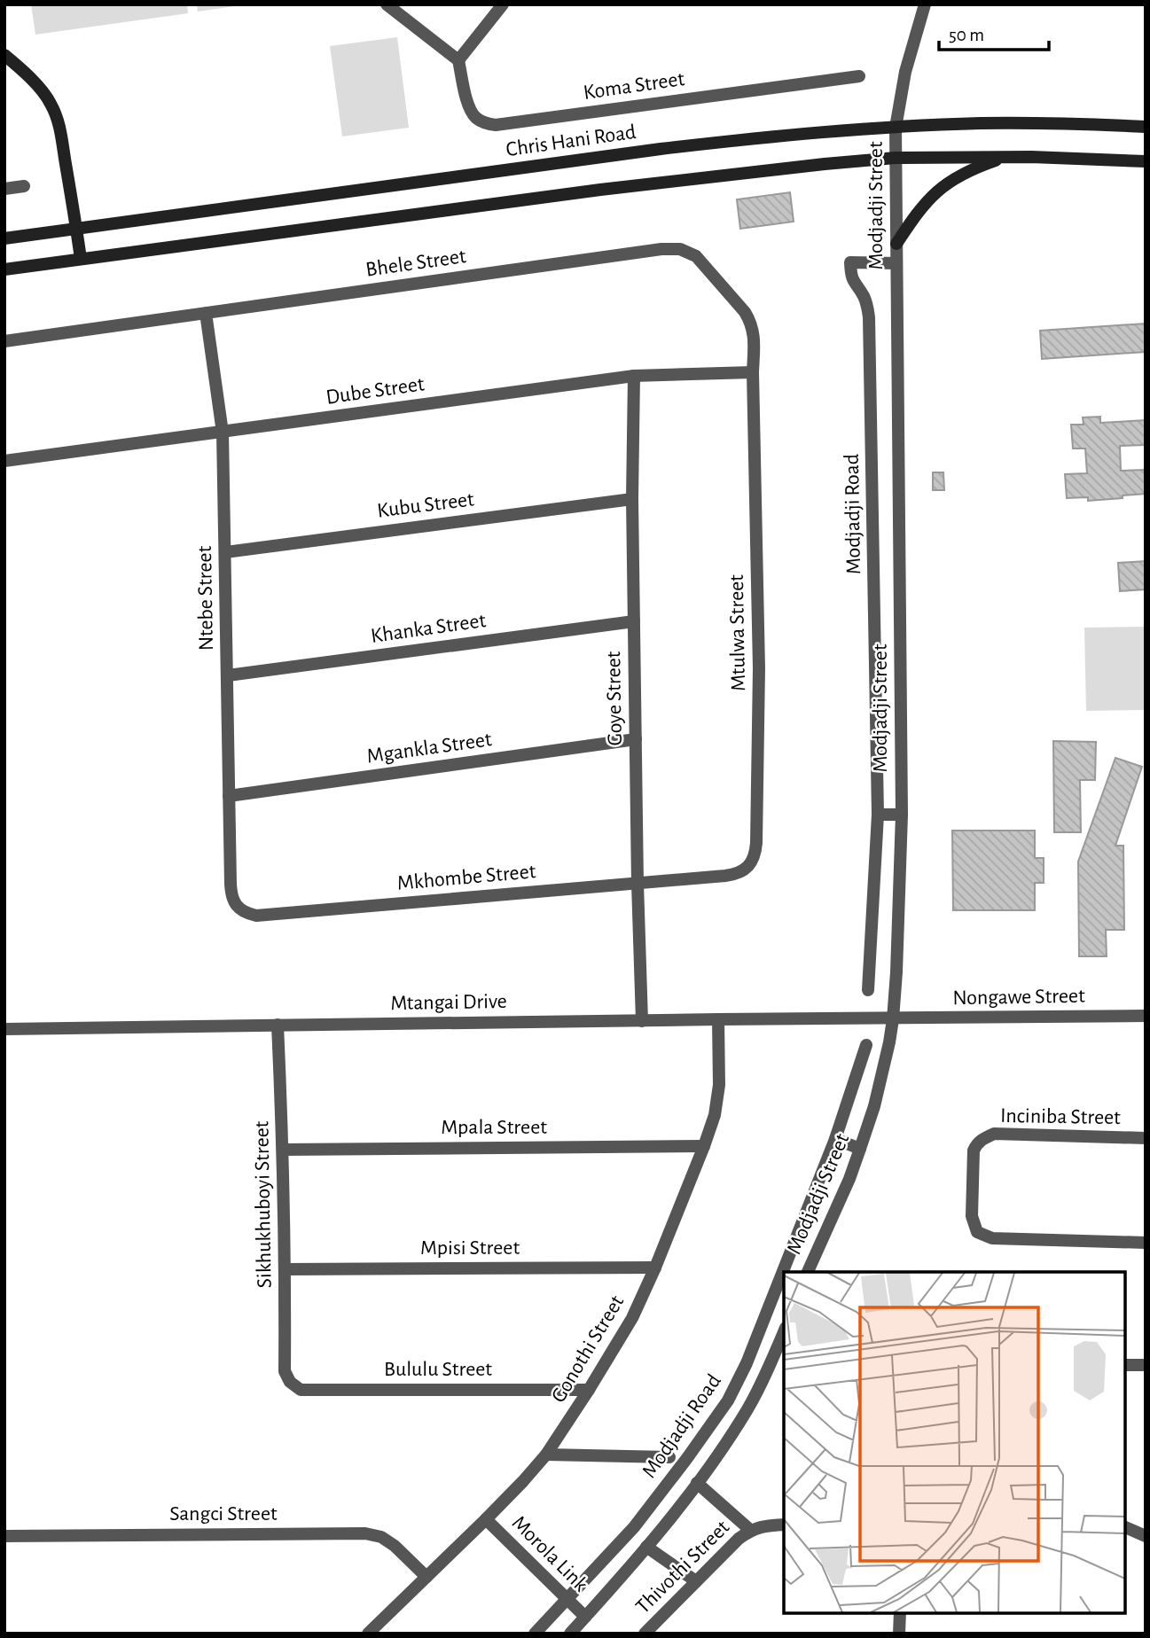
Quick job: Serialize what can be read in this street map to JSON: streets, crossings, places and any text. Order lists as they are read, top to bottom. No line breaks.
{"streets":{"main road":["Chris Hani Road"],"street":["Koma Street","Modjadji Street","Bhele Street","Dube Street","Kubu Street","Modjadji Road","Ntebe Street","Khanka Street","Mtulwa Street","Goye Street","Mgankla Street","Mkhombe Street","Nongawe Street","Mtangai Drive","Inciniba Street","Mpala Street","Sikhukhuboyi Street","Mpisi Street","Gonothi Street","Bululu Street","Sangci Street","Morola Link","Thivothi Street"]},"crossings":[["Chris Hani Road","Modjadji Street"],["Modjadji Street","Modjadji Road"],["Modjadji Street","Nongawe Street"],["Modjadji Street","Mtangai Drive"],["Bhele Street","Dube Street"],["Bhele Street","Ntebe Street"],["Bhele Street","Mtulwa Street"],["Dube Street","Ntebe Street"],["Dube Street","Mtulwa Street"],["Dube Street","Goye Street"],["Kubu Street","Ntebe Street"],["Kubu Street","Goye Street"],["Modjadji Road","Morola Link"],["Ntebe Street","Khanka Street"],["Ntebe Street","Mgankla Street"],["Ntebe Street","Mkhombe Street"],["Khanka Street","Goye Street"],["Mtulwa Street","Mkhombe Street"],["Goye Street","Mgankla Street"],["Goye Street","Mkhombe Street"],["Goye Street","Mtangai Drive"],["Nongawe Street","Mtangai Drive"],["Mtangai Drive","Sikhukhuboyi Street"],["Mtangai Drive","Gonothi Street"],["Mpala Street","Sikhukhuboyi Street"],["Mpala Street","Gonothi Street"],["Sikhukhuboyi Street","Mpisi Street"],["Sikhukhuboyi Street","Bululu Street"],["Mpisi Street","Gonothi Street"],["Gonothi Street","Bululu Street"],["Gonothi Street","Sangci Street"],["Gonothi Street","Morola Link"]],"scale_bar":"50 m"}
